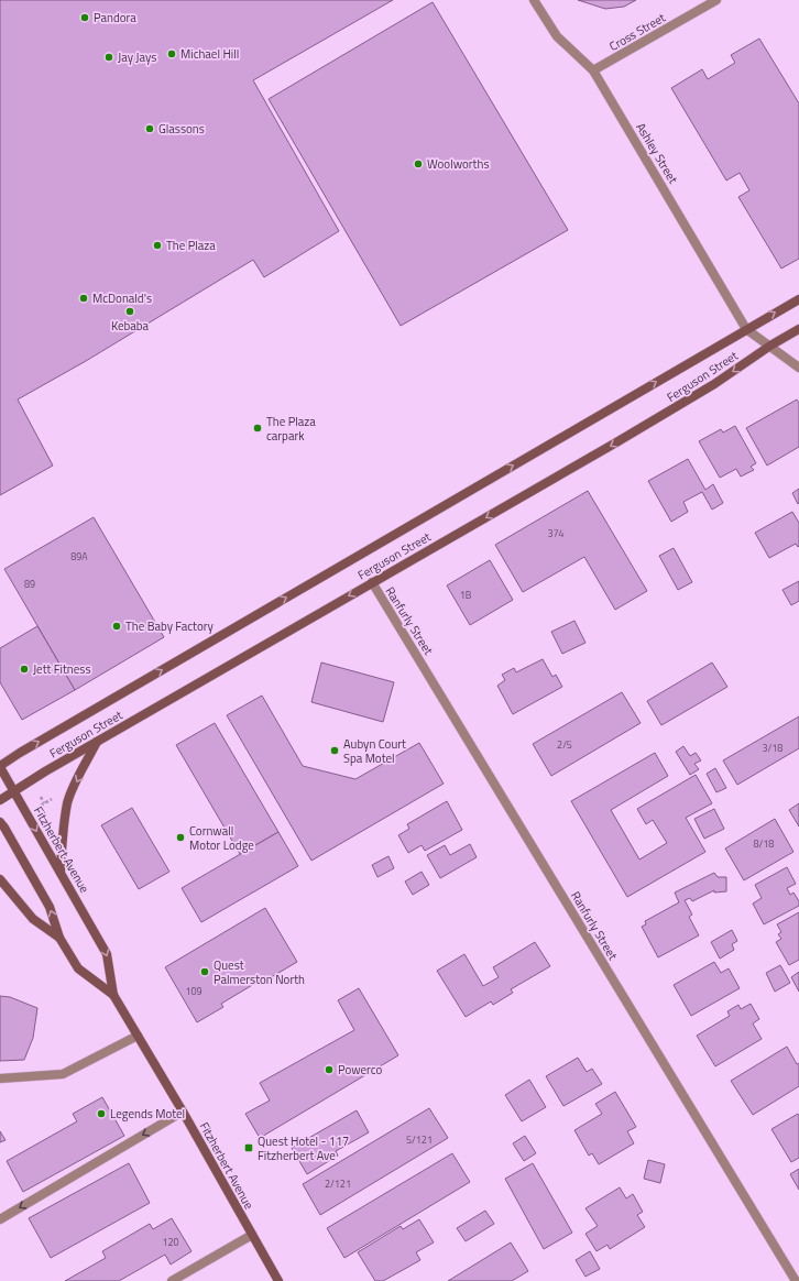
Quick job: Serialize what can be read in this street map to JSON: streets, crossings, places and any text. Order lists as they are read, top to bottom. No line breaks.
{"streets":{"main road":["Ferguson Street","Fitzherbert Avenue"],"street":["Cross Street","Ashley Street","Ranfurly Street"]},"crossings":[["Cross Street","Ashley Street"],["Ashley Street","Ferguson Street"],["Ferguson Street","Ranfurly Street"],["Ferguson Street","Fitzherbert Avenue"]],"places":{"other":["Pandora","Michael Hill","Jay Jays","Glassons","Woolworths","The Plaza","McDonald's","Kebaba","The Plaza carpark","The Baby Factory","Jett Fitness","Aubyn Court Spa Motel","Cornwall Motor Lodge","Quest Palmerston North","Powerco","Legends Motel"],"transit":["Quest Hotel - 117 Fitzherbert Ave"]},"house_numbers":["374","89A","89","1B","2/5","3/18","8/18","109","5/121","2/121","120"]}
